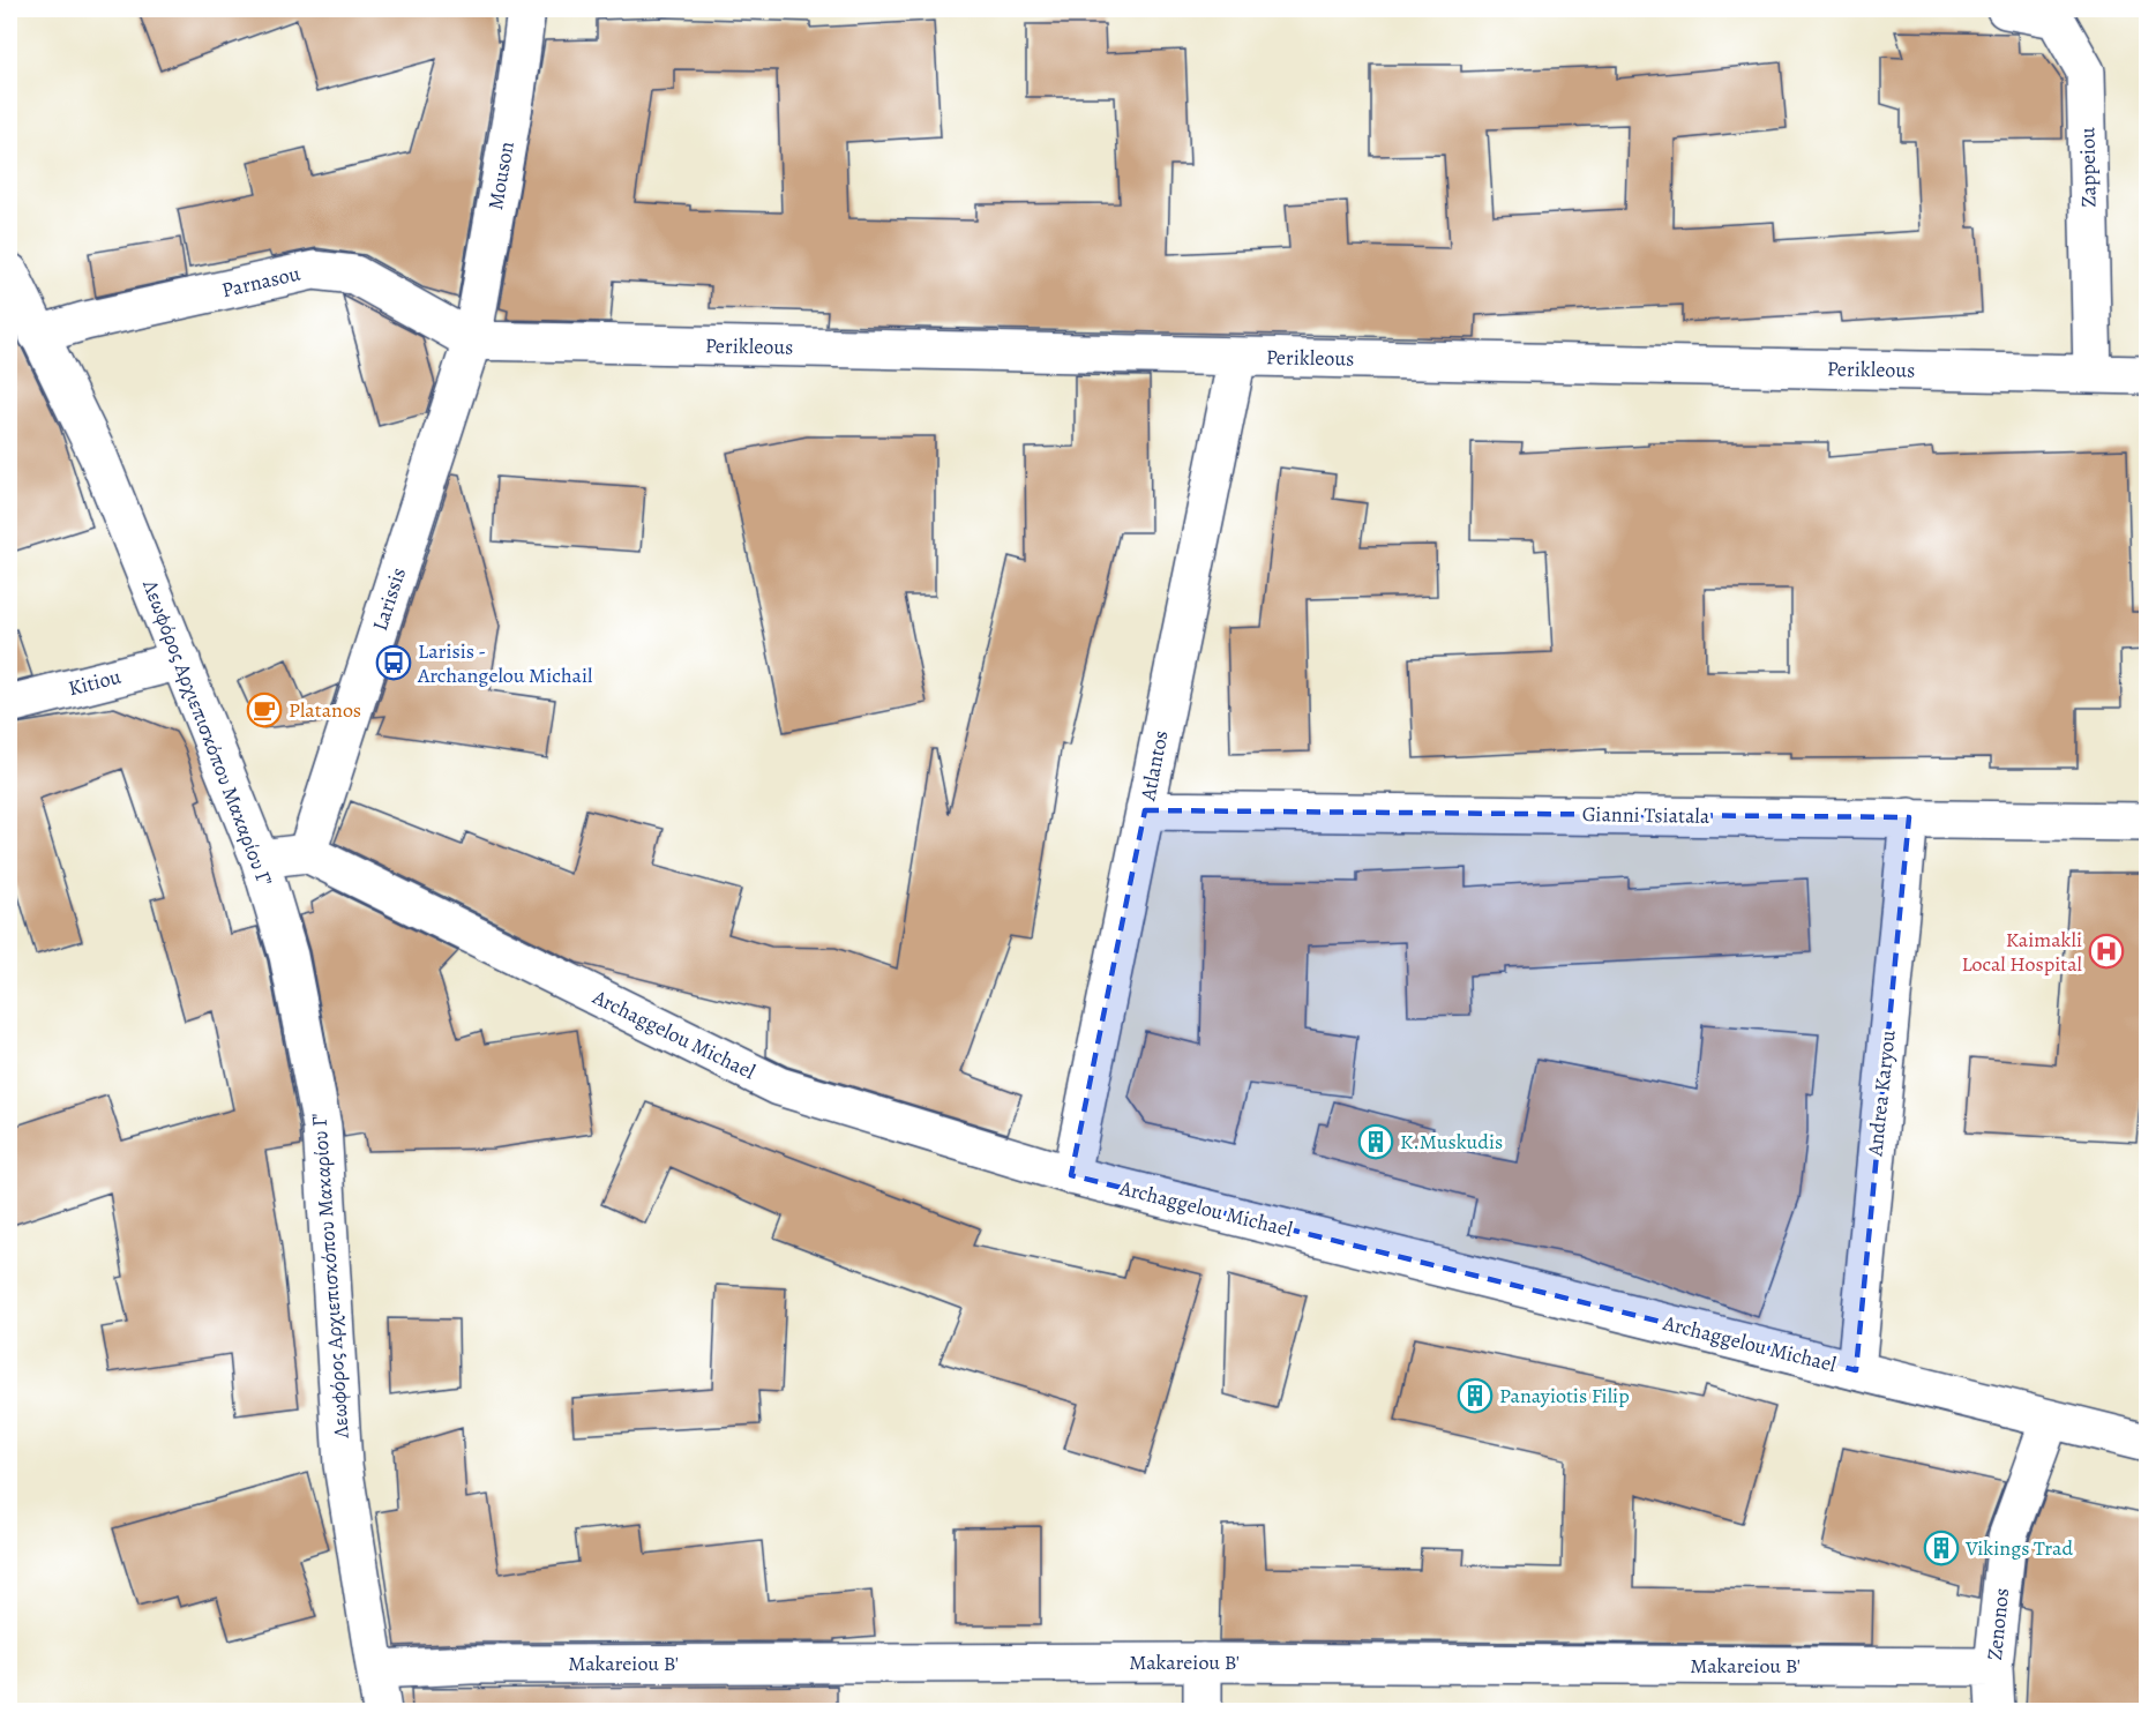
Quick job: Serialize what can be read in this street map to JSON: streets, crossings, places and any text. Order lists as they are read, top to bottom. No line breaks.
{"streets":{"street":["Zappeiou","Mouson","Parnasou","Perikleous","Larissis","Kitiou","Λεωφόρος Αρχιεπισκόπου Μακαρίου Γ'","Atlantos","Gianni Tsiatala","Archaggelou Michael","Andrea Karyou","Zenonos","Makareiou B'"]},"crossings":[["Zappeiou","Perikleous"],["Mouson","Parnasou"],["Mouson","Perikleous"],["Mouson","Larissis"],["Parnasou","Perikleous"],["Parnasou","Larissis"],["Parnasou","Λεωφόρος Αρχιεπισκόπου Μακαρίου Γ'"],["Perikleous","Larissis"],["Perikleous","Atlantos"],["Larissis","Archaggelou Michael"],["Kitiou","Λεωφόρος Αρχιεπισκόπου Μακαρίου Γ'"],["Λεωφόρος Αρχιεπισκόπου Μακαρίου Γ'","Makareiou B'"],["Atlantos","Gianni Tsiatala"],["Atlantos","Archaggelou Michael"],["Gianni Tsiatala","Andrea Karyou"],["Archaggelou Michael","Andrea Karyou"],["Archaggelou Michael","Zenonos"],["Zenonos","Makareiou B'"]],"places":{"bus stop":["Larisis - Archangelou Michail"],"cafe":["Platanos"],"hospital":["Kaimakli Local Hospital"],"building":["K.Muskudis","Panayiotis Filip","Vikings Trad"]}}
